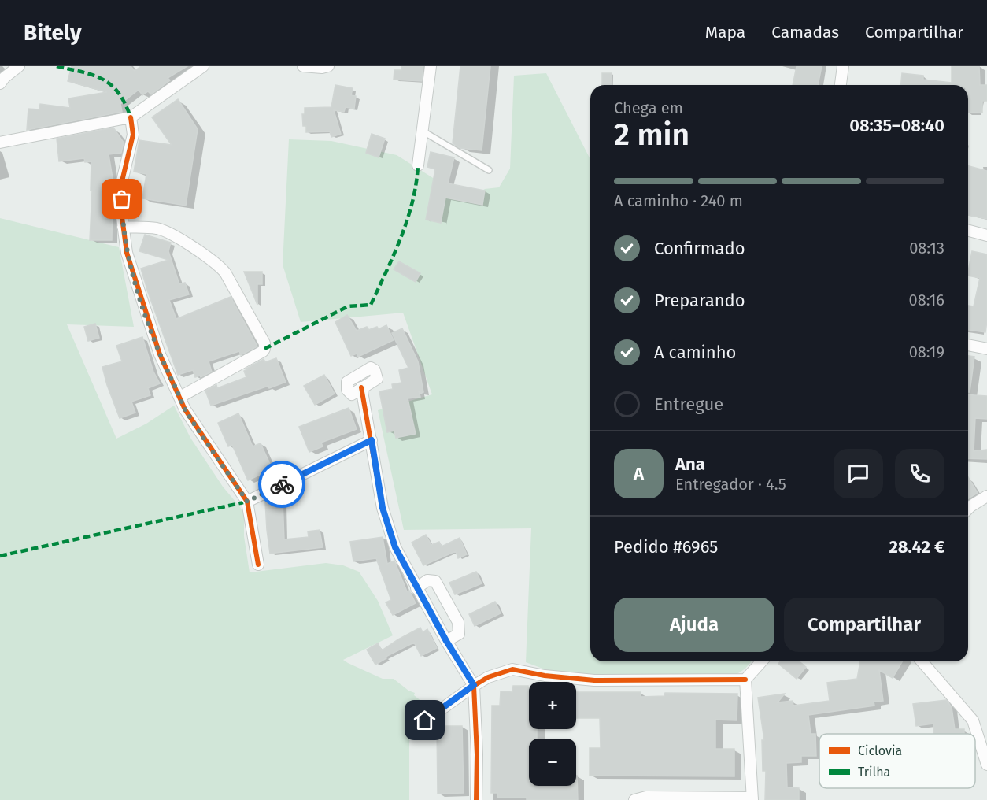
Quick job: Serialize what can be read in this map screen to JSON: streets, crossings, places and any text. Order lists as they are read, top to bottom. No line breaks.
{"legend":["Ciclovia","Trilha"],"page":{"header":"Bitely","nav":["Mapa","Camadas","Compartilhar"],"heading":["2 min","Chega em","08:35–08:40"],"panel":["Ana","Entregador · 4.5","Pedido #6965","28.42 €"],"bar":"A caminho · 240 m","list":[["Confirmado","08:13"],["Preparando","08:16"],["A caminho","08:19"],"Entregue"],"round":"A","buttons":["Ajuda","Compartilhar"],"map_buttons":["+","−"]}}
